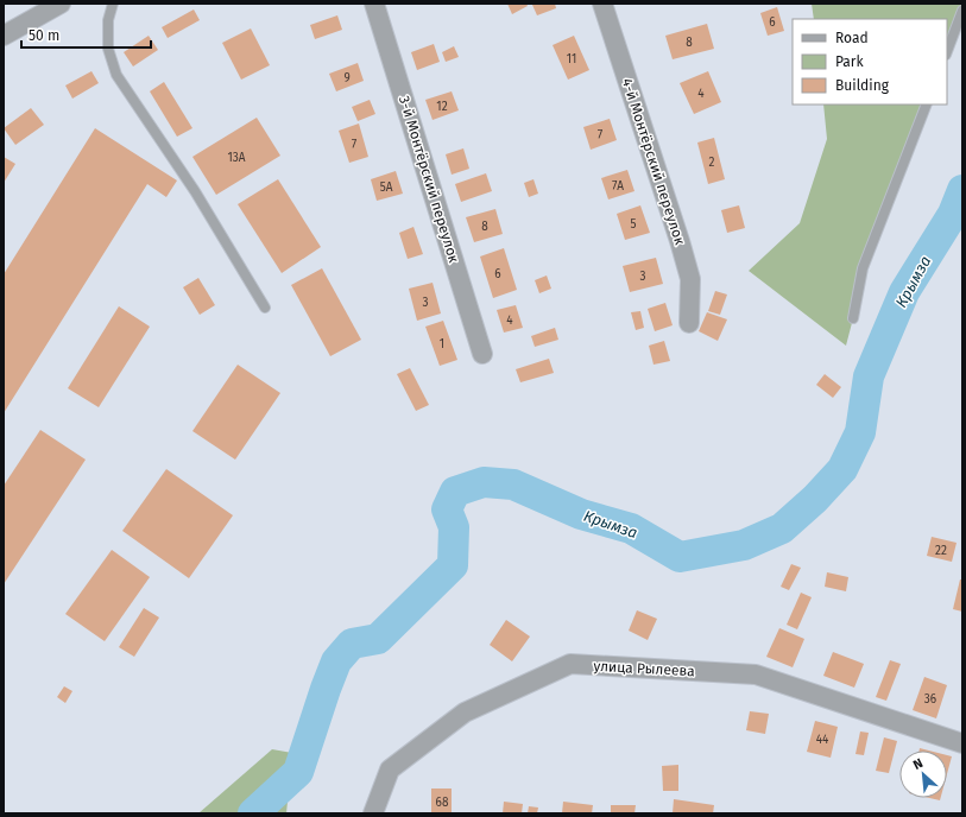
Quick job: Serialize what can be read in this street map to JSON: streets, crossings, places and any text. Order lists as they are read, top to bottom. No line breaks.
{"streets":{"street":["4-й Монтёрский переулок","3-й Монтёрский переулок","улица Рылеева"]},"water":["Крымза"],"house_numbers":["6","8","11","9","4","12","7","7","13А","2","7А","5А","5","8","6","3","3","4","1","22","36","44","68"],"legend":["Road","Park","Building"],"scale_bar":"50 m","north":"top left"}
